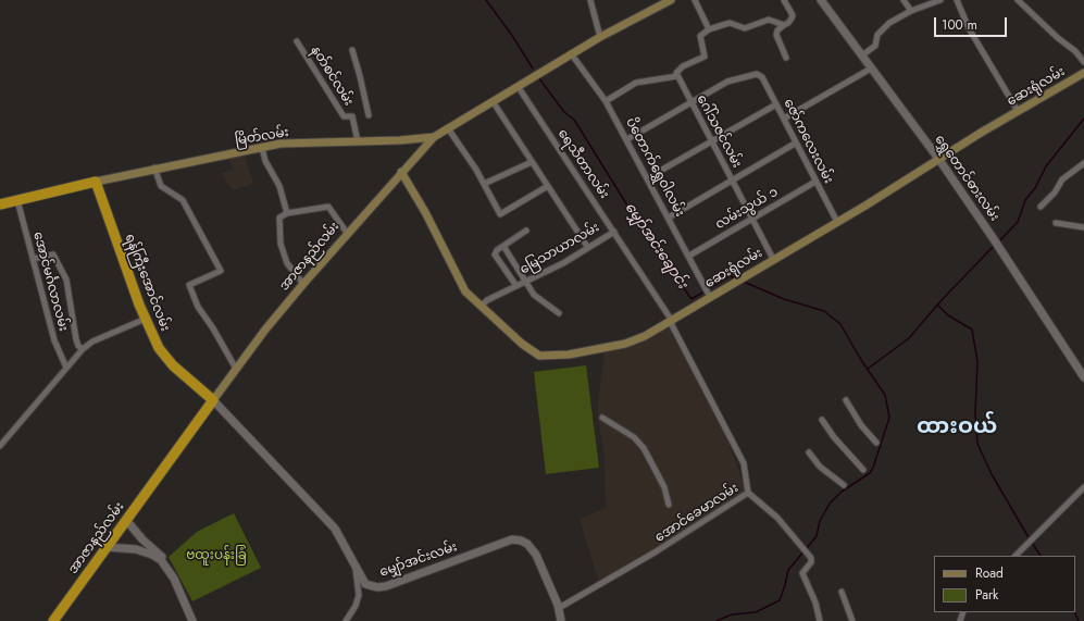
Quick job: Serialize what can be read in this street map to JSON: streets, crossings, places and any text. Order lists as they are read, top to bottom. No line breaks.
{"streets":{"highway":["အာဇာနည်လမ်း","ရန်ကြီးအောင်လမ်း"],"main road":["ဆေးရုံလမ်း","မြိတ်လမ်း"],"street":["နတ်စင်လမ်း","ဂေါ်သဇင်လမ်း","ဇော်ကလေးလမ်း","ရေသီတာလမ်း","ပိတောက်ရွှေဝါလမ်း","ရွှေတောင်ဓားလမ်း","လမ်းသွယ် ၁","မြေသာယာလမ်း","အောင်မင်္ဂလာလမ်း","အောင်ခေမာလမ်း","မျှော်အင်းလမ်း"]},"crossings":[["နတ်စင်လမ်း","မြိတ်လမ်း"],["ဆေးရုံလမ်း","ဂေါ်သဇင်လမ်း"],["ဆေးရုံလမ်း","ဇော်ကလေးလမ်း"],["ဆေးရုံလမ်း","ရေသီတာလမ်း"],["ဆေးရုံလမ်း","ပိတောက်ရွှေဝါလမ်း"],["ဆေးရုံလမ်း","ရွှေတောင်ဓားလမ်း"],["ဆေးရုံလမ်း","မြေသာယာလမ်း"],["ဆေးရုံလမ်း","အာဇာနည်လမ်း"],["ဆေးရုံလမ်း","အောင်ခေမာလမ်း"],["ဂေါ်သဇင်လမ်း","ဇော်ကလေးလမ်း"],["ဂေါ်သဇင်လမ်း","လမ်းသွယ် ၁"],["မြိတ်လမ်း","အာဇာနည်လမ်း"],["မြိတ်လမ်း","ရန်ကြီးအောင်လမ်း"],["ဇော်ကလေးလမ်း","လမ်းသွယ် ၁"],["ရေသီတာလမ်း","မြေသာယာလမ်း"],["ရေသီတာလမ်း","အာဇာနည်လမ်း"],["ရေသီတာလမ်း","အောင်ခေမာလမ်း"],["ပိတောက်ရွှေဝါလမ်း","လမ်းသွယ် ၁"],["ပိတောက်ရွှေဝါလမ်း","အာဇာနည်လမ်း"],["အာဇာနည်လမ်း","ရန်ကြီးအောင်လမ်း"],["အာဇာနည်လမ်း","မျှော်အင်းလမ်း"],["ရန်ကြီးအောင်လမ်း","မျှော်အင်းလမ်း"],["အောင်ခေမာလမ်း","မျှော်အင်းလမ်း"]],"districts":["ထားဝယ်"],"water":["မျှော်အင်းချောင်း"],"parks":["ဗထူးပန်းခြံ"],"legend":["Road","Park"],"scale_bar":"100 m"}
